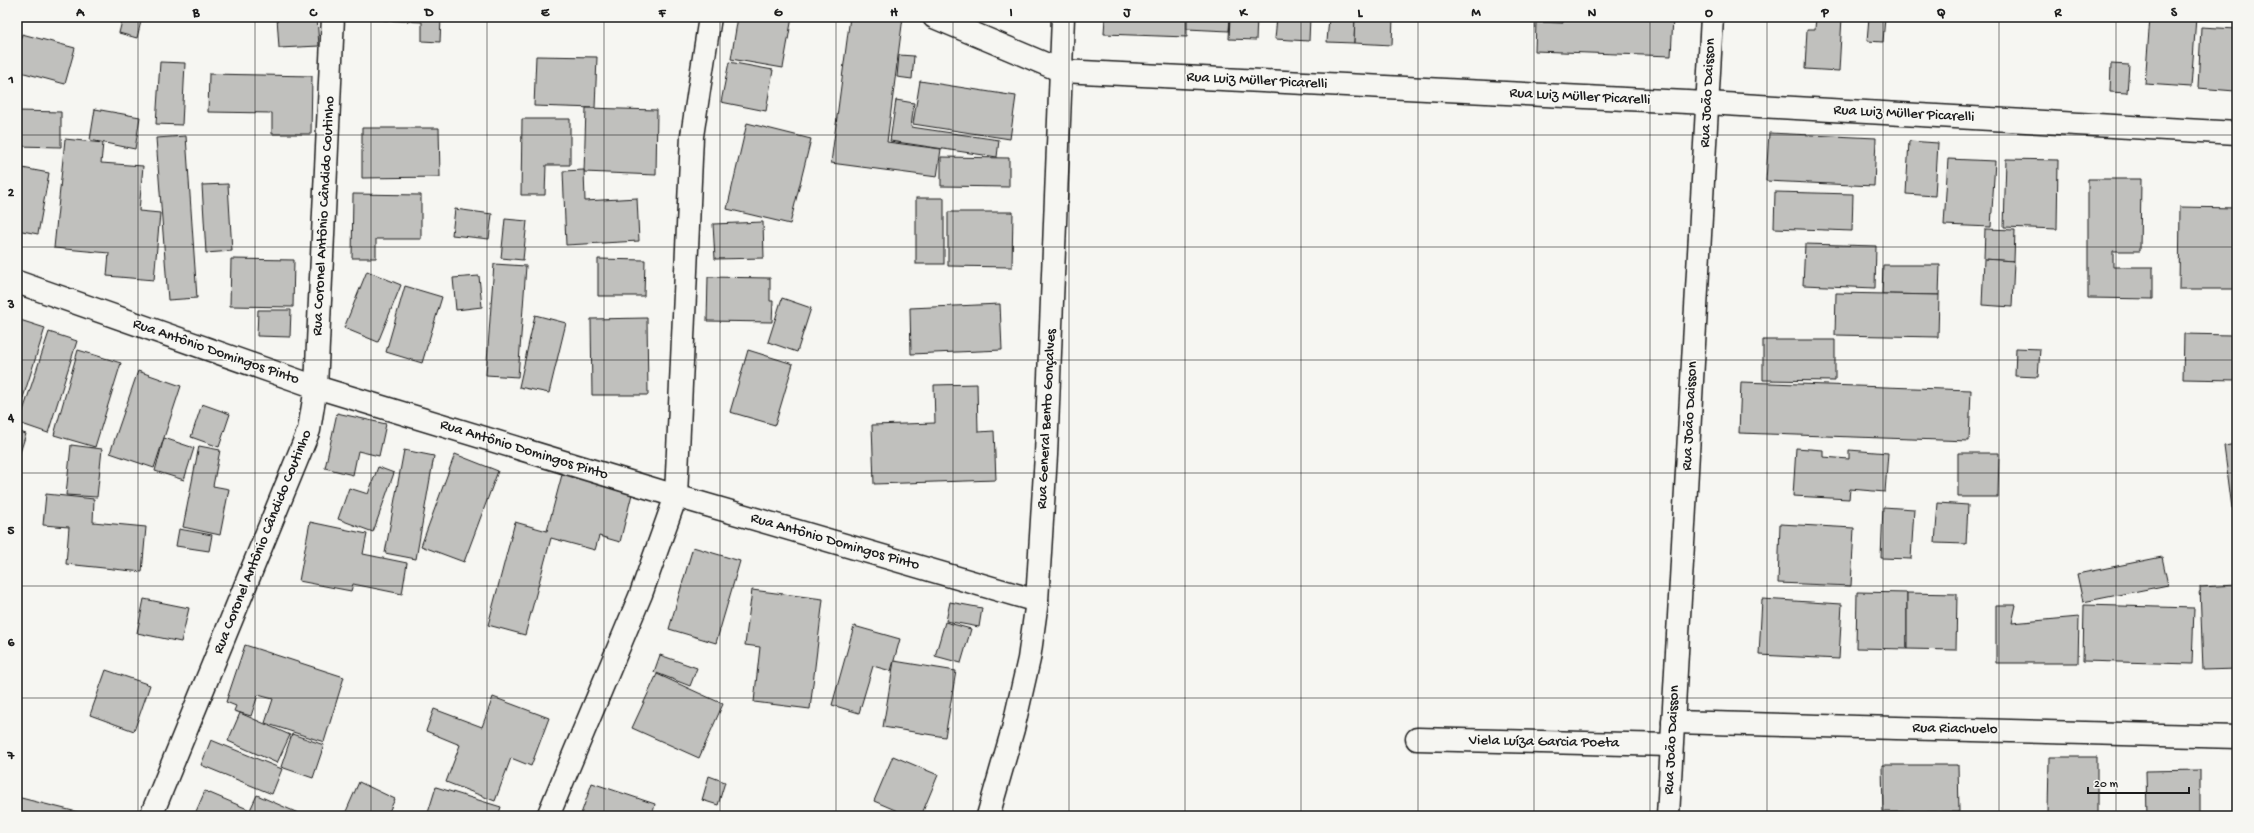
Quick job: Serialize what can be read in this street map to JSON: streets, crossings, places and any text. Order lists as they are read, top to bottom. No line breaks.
{"streets":{"street":["Rua Luiz Müller Picarelli","Rua João Daisson","Rua Coronel Antônio Cândido Coutinho","Rua Antônio Domingos Pinto","Rua General Bento Gonçalves","Rua Riachuelo","Viela Luíza Garcia Poeta"]},"crossings":[["Rua Luiz Müller Picarelli","Rua João Daisson"],["Rua Luiz Müller Picarelli","Rua General Bento Gonçalves"],["Rua João Daisson","Rua Riachuelo"],["Rua João Daisson","Viela Luíza Garcia Poeta"],["Rua Coronel Antônio Cândido Coutinho","Rua Antônio Domingos Pinto"],["Rua Antônio Domingos Pinto","Rua General Bento Gonçalves"]],"scale_bar":"20 m","grid":{"columns":["A","B","C","D","E","F","G","H","I","J","K","L","M","N","O","P","Q","R","S"],"rows":["1","2","3","4","5","6","7"]}}
